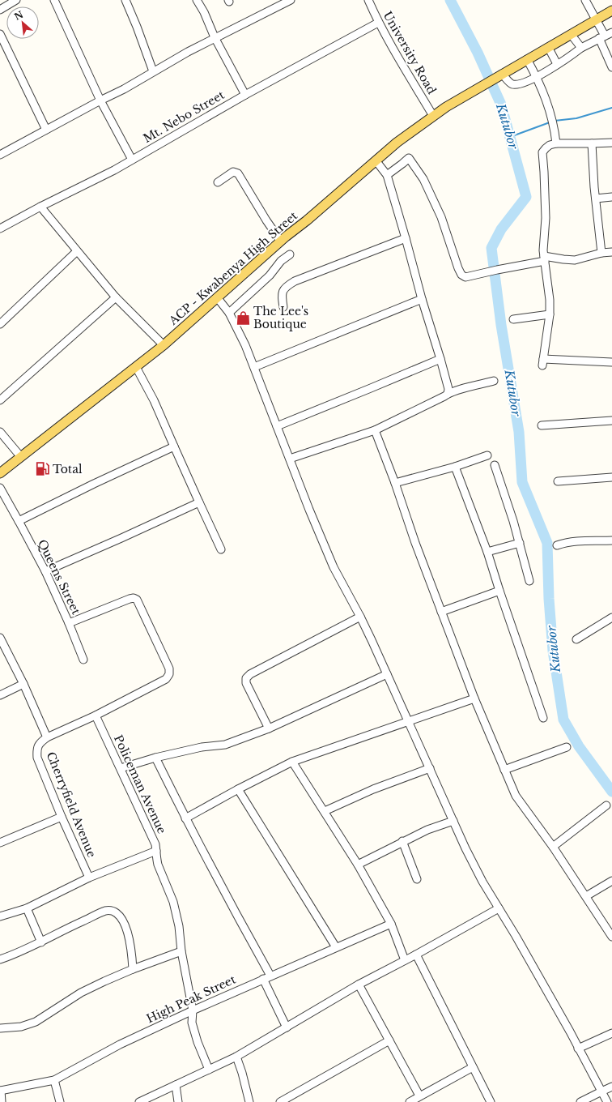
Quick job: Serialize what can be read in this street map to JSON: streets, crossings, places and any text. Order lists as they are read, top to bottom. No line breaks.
{"streets":{"main road":["ACP - Kwabenya High Street"],"street":["University Road","Mt. Nebo Street","Queens Street","Policeman Avenue","Cherryfield Avenue","High Peak Street"]},"crossings":[["University Road","Mt. Nebo Street"],["University Road","ACP - Kwabenya High Street"],["Queens Street","Policeman Avenue"],["Queens Street","Cherryfield Avenue"],["Policeman Avenue","High Peak Street"]],"water":["Kutubor"],"places":{"shop":["The Lee's Boutique"],"fuel station":["Total"]},"north":"top left"}
